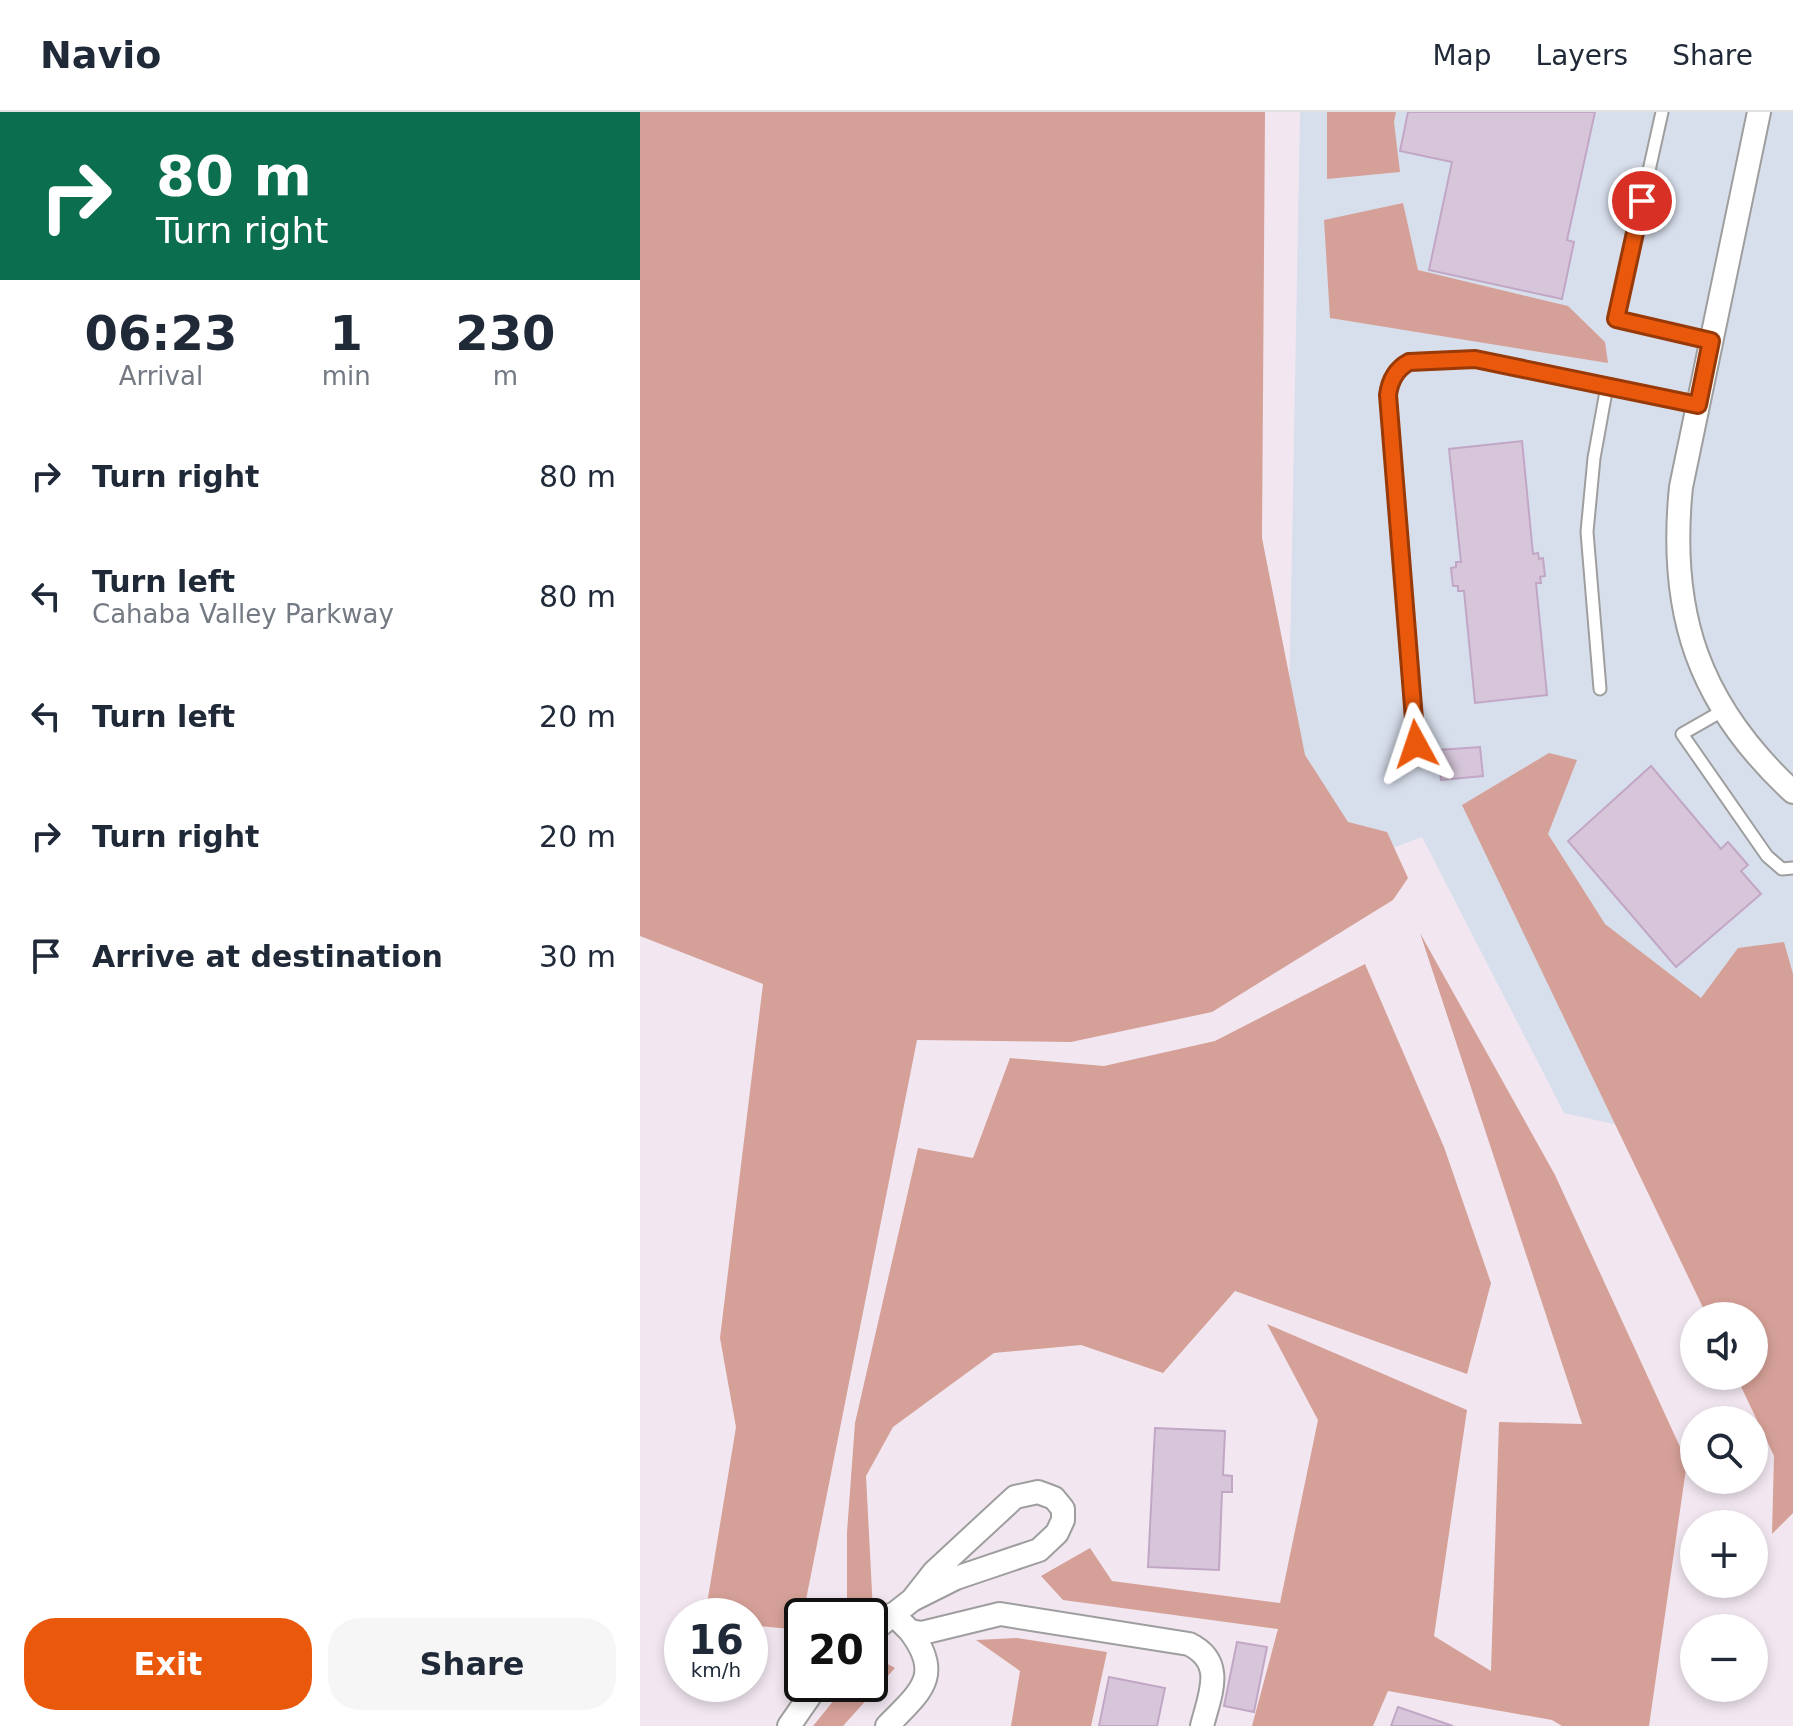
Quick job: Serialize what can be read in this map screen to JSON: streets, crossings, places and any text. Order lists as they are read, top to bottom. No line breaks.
{"page":{"header":"Navio","nav":["Map","Layers","Share"],"turn":["80 m","Turn right"],"eta":["06:23","Arrival","1","min","230","m"],"list":[{"name":"Turn right","value":"80 m"},{"name":"Turn left","note":"Cahaba Valley Parkway","value":"80 m"},{"name":"Turn left","value":"20 m"},{"name":"Turn right","value":"20 m"},{"name":"Arrive at destination","value":"30 m"}],"map_buttons":["+","−"],"speed":"16 km/h","limit":"20","buttons":["Exit","Share"]}}
